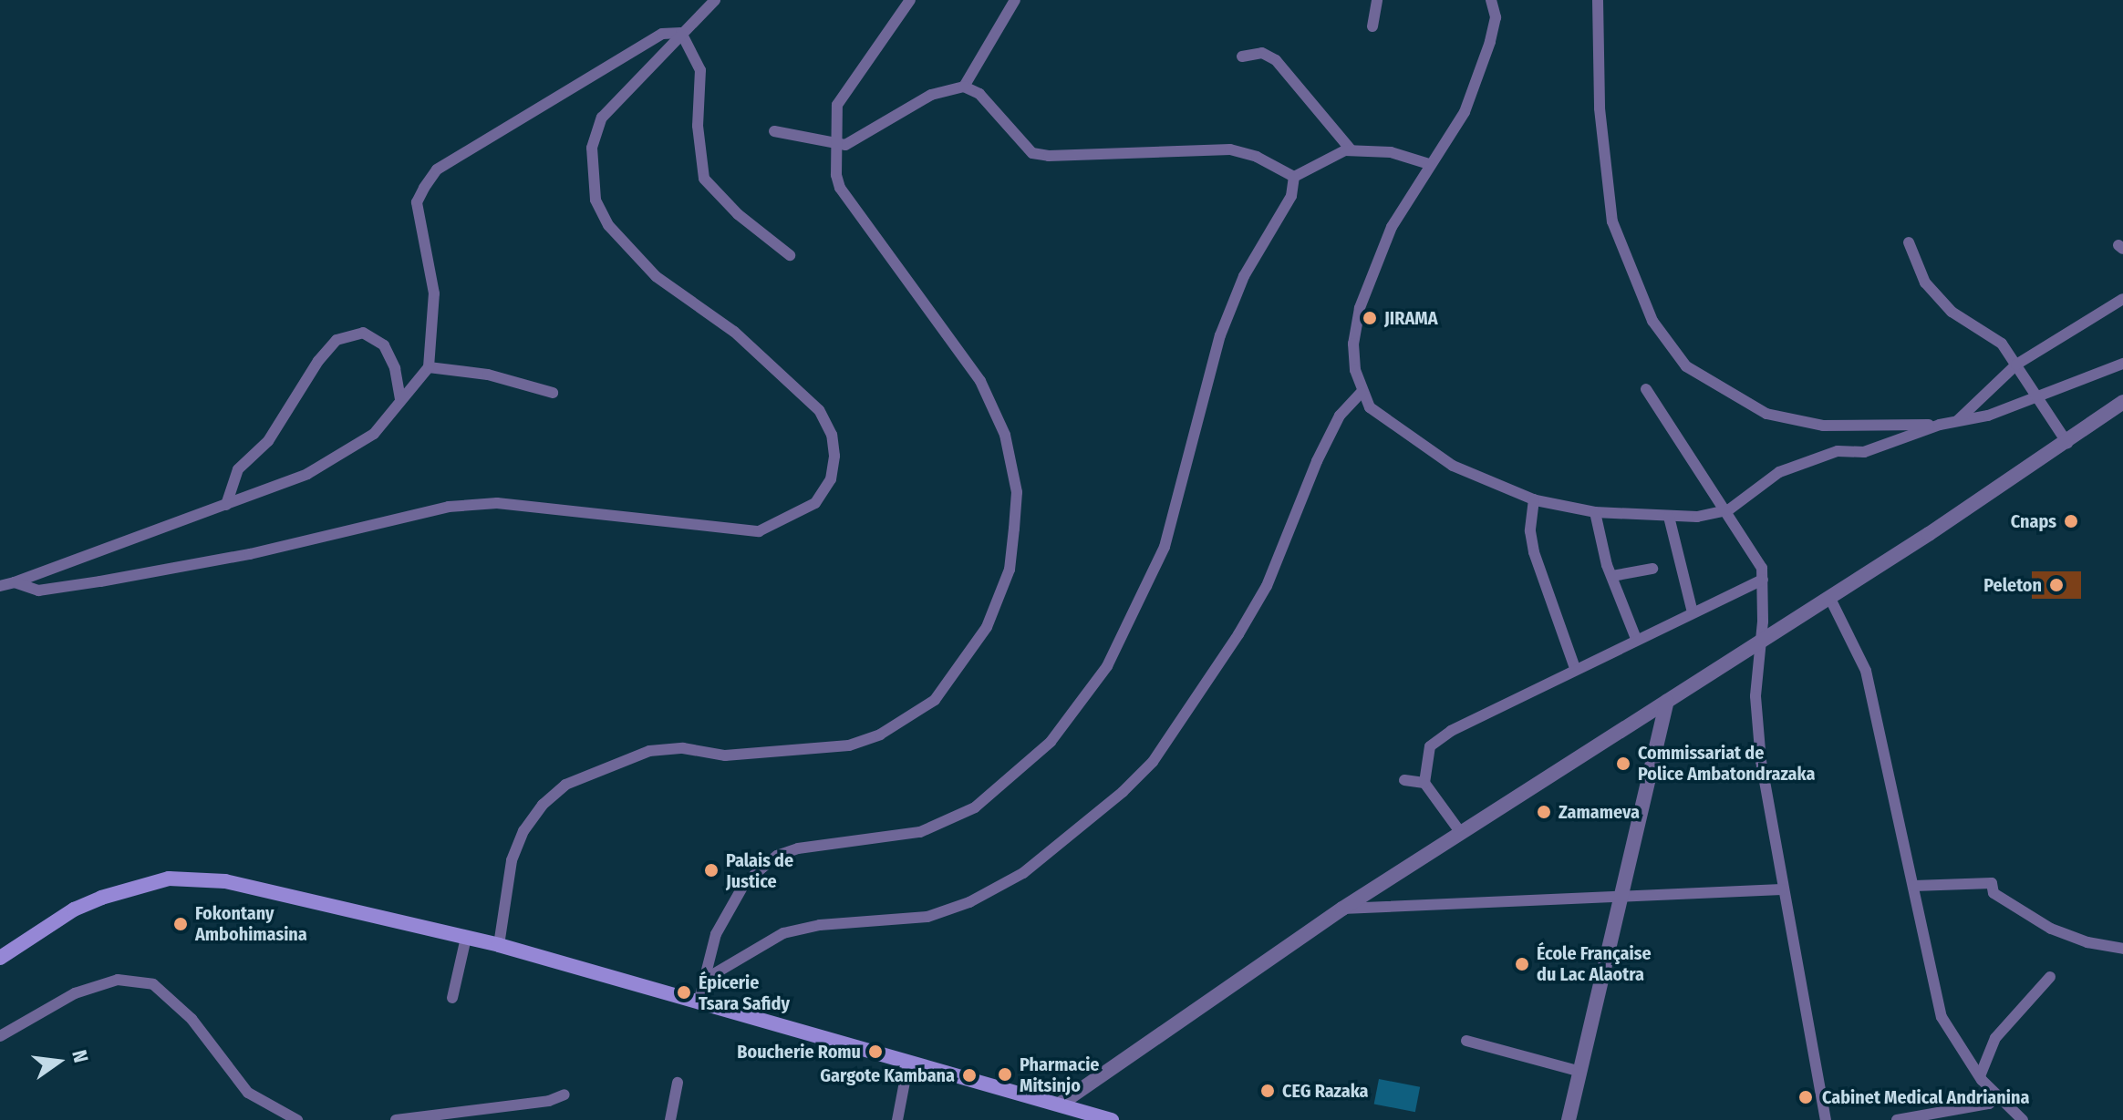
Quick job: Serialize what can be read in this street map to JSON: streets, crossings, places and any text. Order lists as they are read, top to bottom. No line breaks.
{"places":["JIRAMA","Cnaps","Peleton","Commissariat de Police Ambatondrazaka","Zamameva","Palais de Justice","Fokontany Ambohimasina","École Française du Lac Alaotra","Épicerie Tsara Safidy","Boucherie Romu","Pharmacie Mitsinjo","Gargote Kambana","CEG Razaka","Cabinet Medical Andrianina"],"north":"right"}
